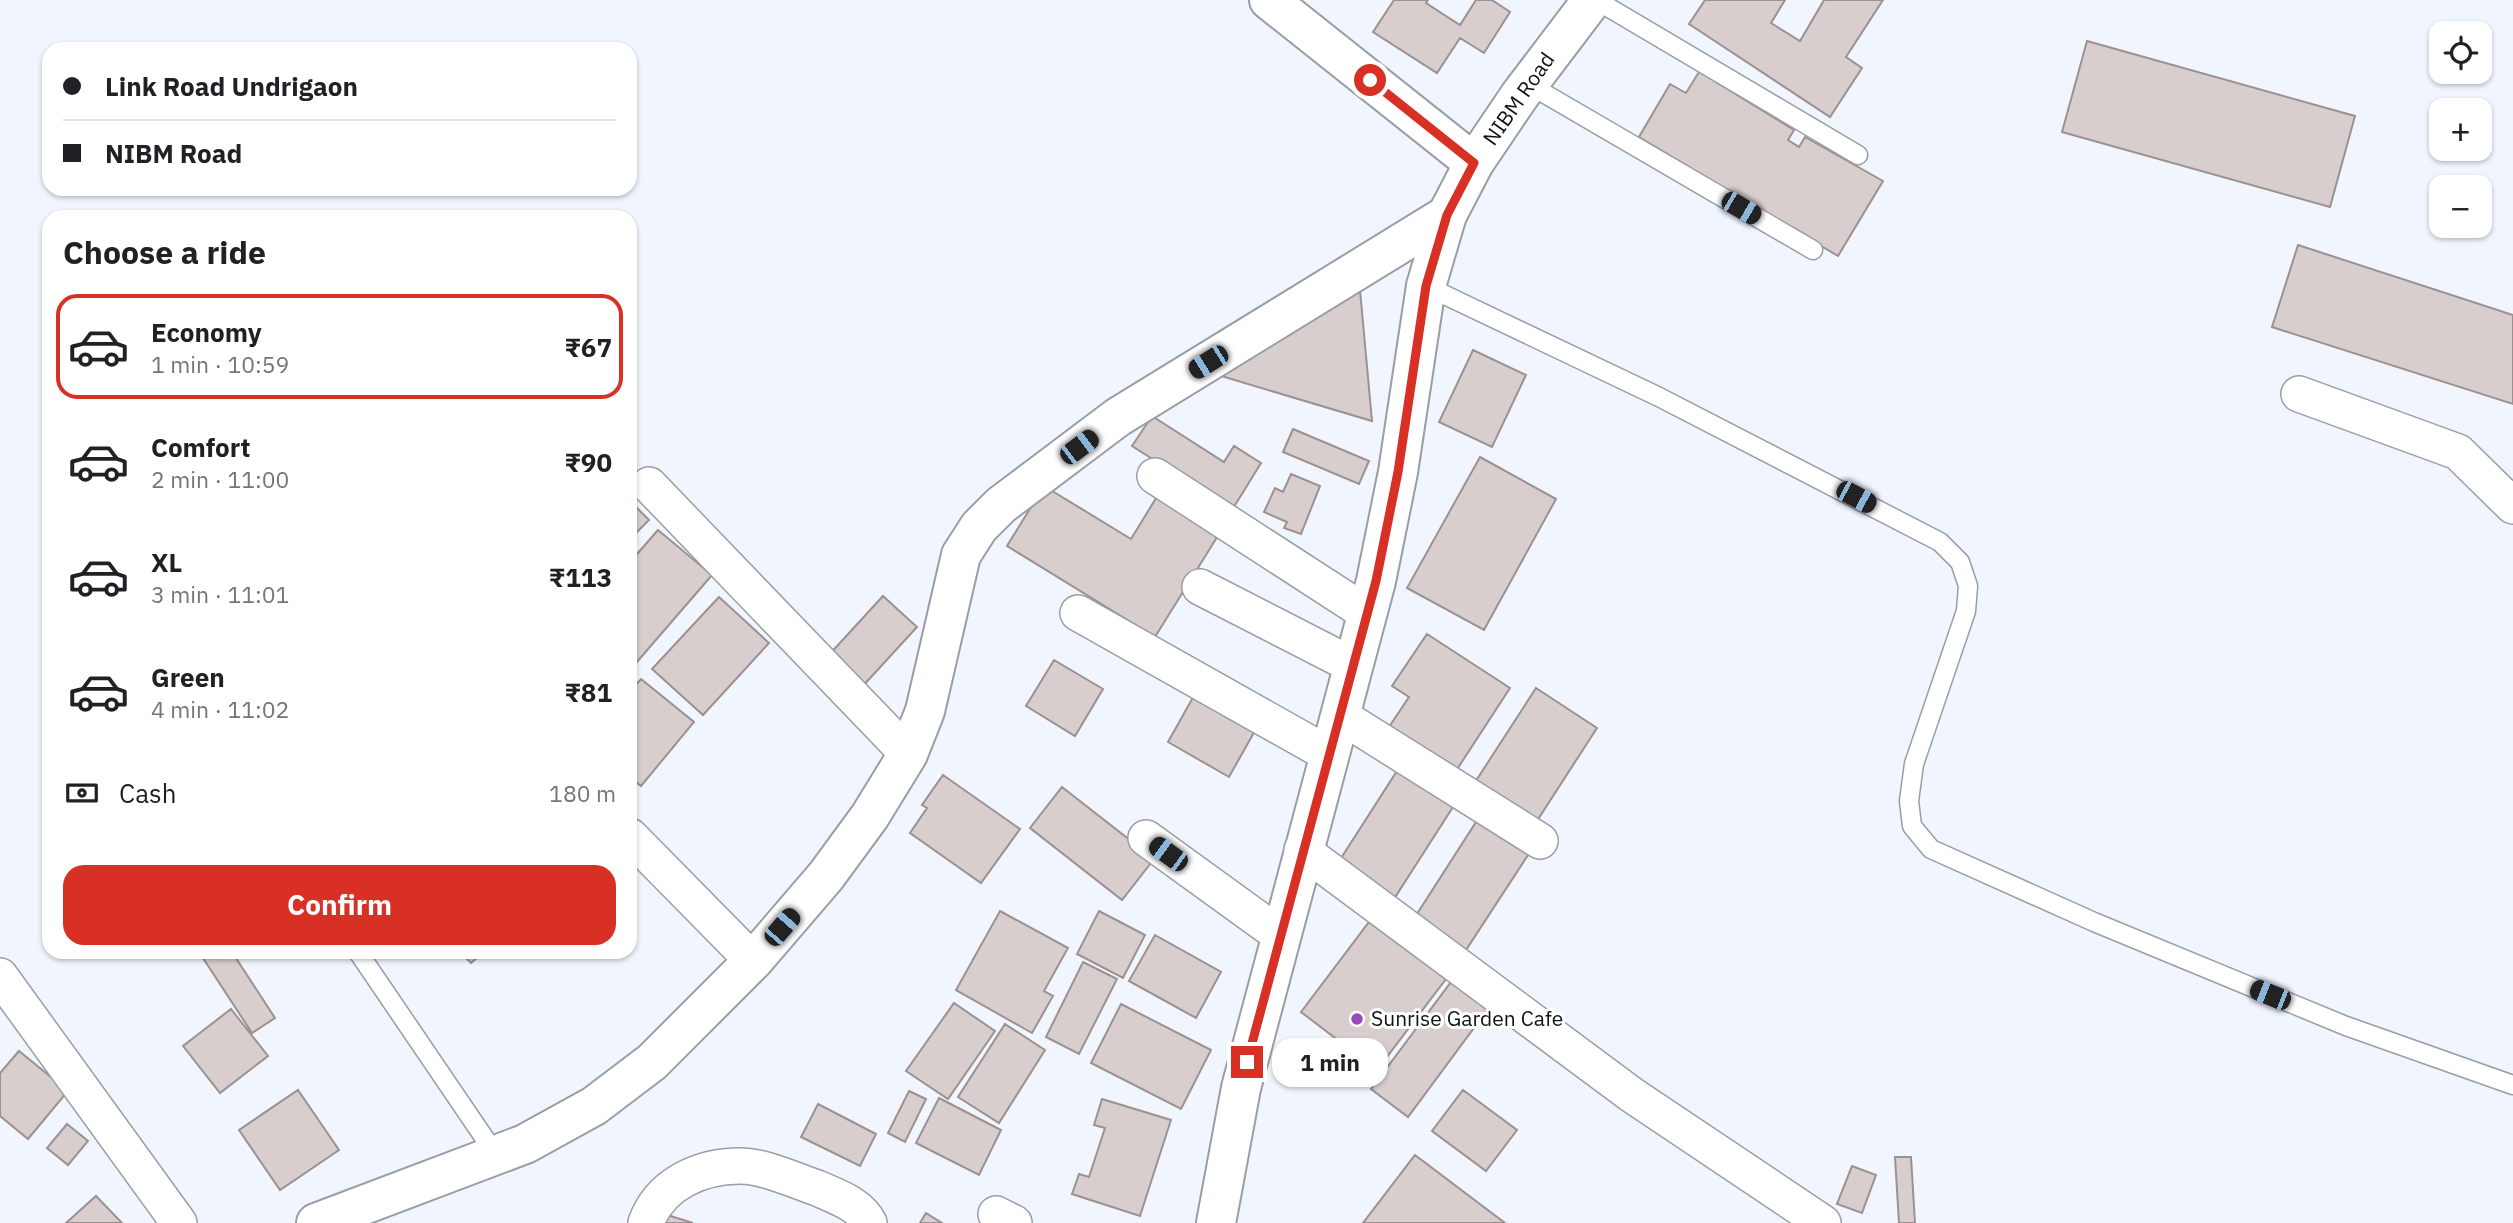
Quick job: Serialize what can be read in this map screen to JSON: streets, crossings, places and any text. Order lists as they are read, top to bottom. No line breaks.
{"streets":{"street":["NIBM Road"]},"places":["Sunrise Garden Cafe"],"page":{"map_buttons":["+","−"],"banner":["Link Road Undrigaon","NIBM Road"],"heading":"Choose a ride","list":[{"name":"Economy","note":"1 min · 10:59","value":"₹67"},{"name":"Comfort","note":"2 min · 11:00","value":"₹90"},{"name":"XL","note":"3 min · 11:01","value":"₹113"},{"name":"Green","note":"4 min · 11:02","value":"₹81"}],"pay":["Cash","180 m"],"buttons":"Confirm","bubble":"1 min"}}
